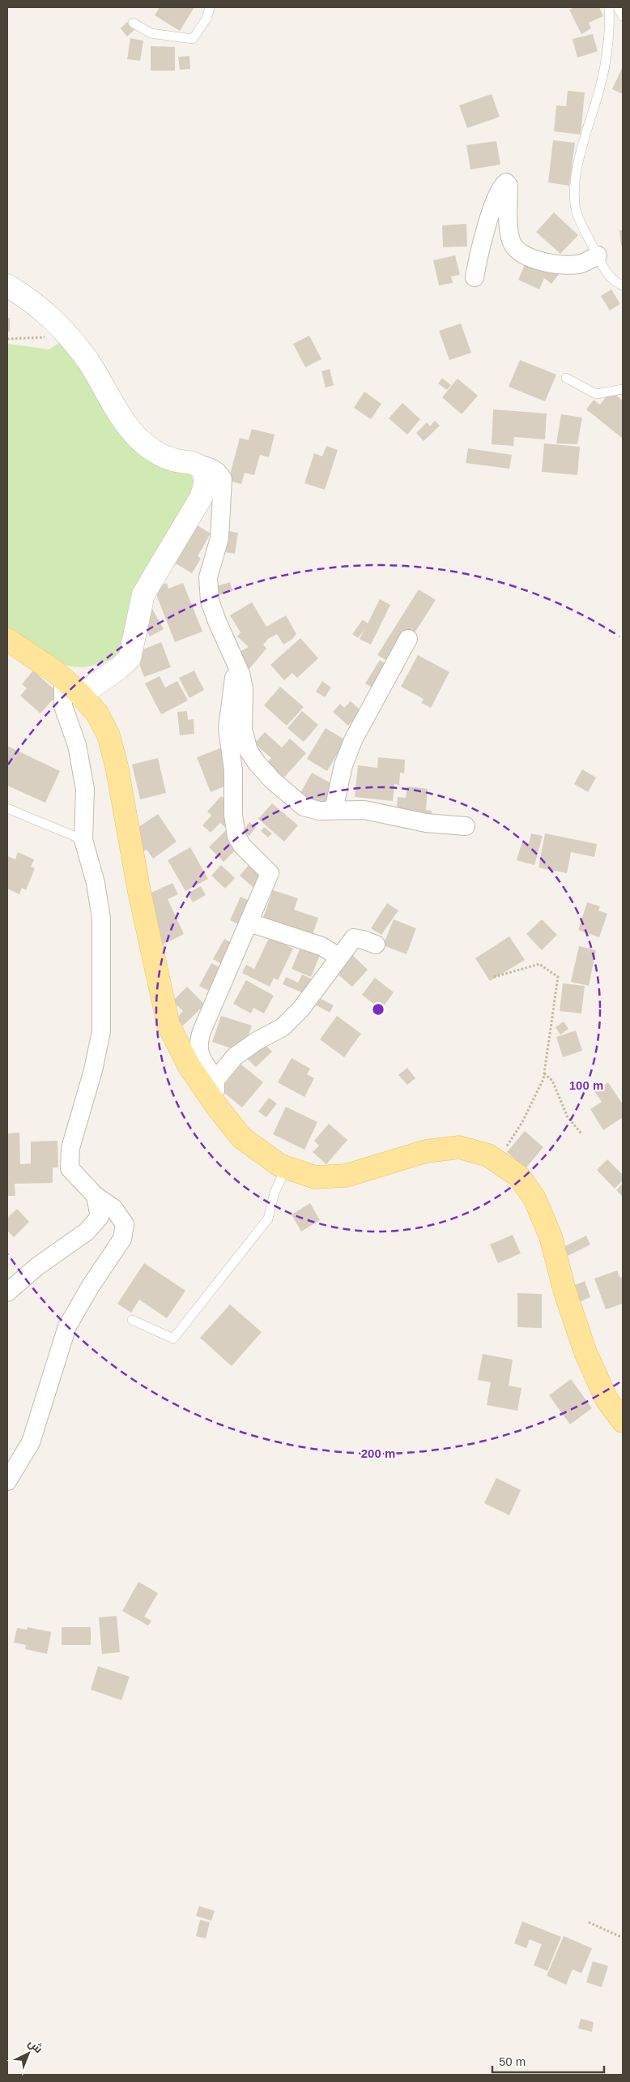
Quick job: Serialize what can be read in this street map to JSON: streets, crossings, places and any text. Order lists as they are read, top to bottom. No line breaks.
{"scale_bar":"50 m","north":"top right","rings":["100 m","200 m"]}
